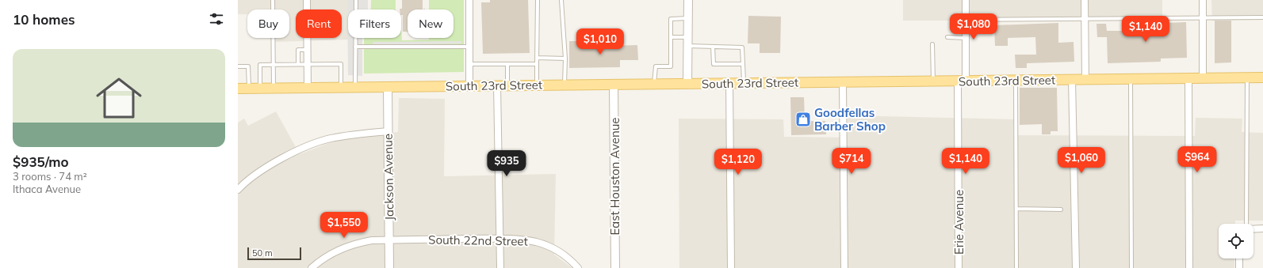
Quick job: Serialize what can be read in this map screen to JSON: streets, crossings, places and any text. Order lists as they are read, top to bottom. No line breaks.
{"streets":{"main road":["South 23rd Street"],"street":["East Houston Avenue","Jackson Avenue","Erie Avenue","South 22nd Street"]},"crossings":[["South 23rd Street","East Houston Avenue"],["South 23rd Street","Jackson Avenue"],["South 23rd Street","Erie Avenue"],["Jackson Avenue","South 22nd Street"]],"places":{"shop":["Goodfellas Barber Shop"]},"scale_bar":"50 m","page":{"heading":"10 homes","chip":["Buy","Rent","Filters","New"],"price":["$1,080","$1,140","$1,010","$964","$1,060","$714","$1,140","$1,120","$935","$1,550"],"list":[{"name":"$935/mo","note":"3 rooms · 74 m² · Ithaca Avenue"}],"scale":"50 m"}}
